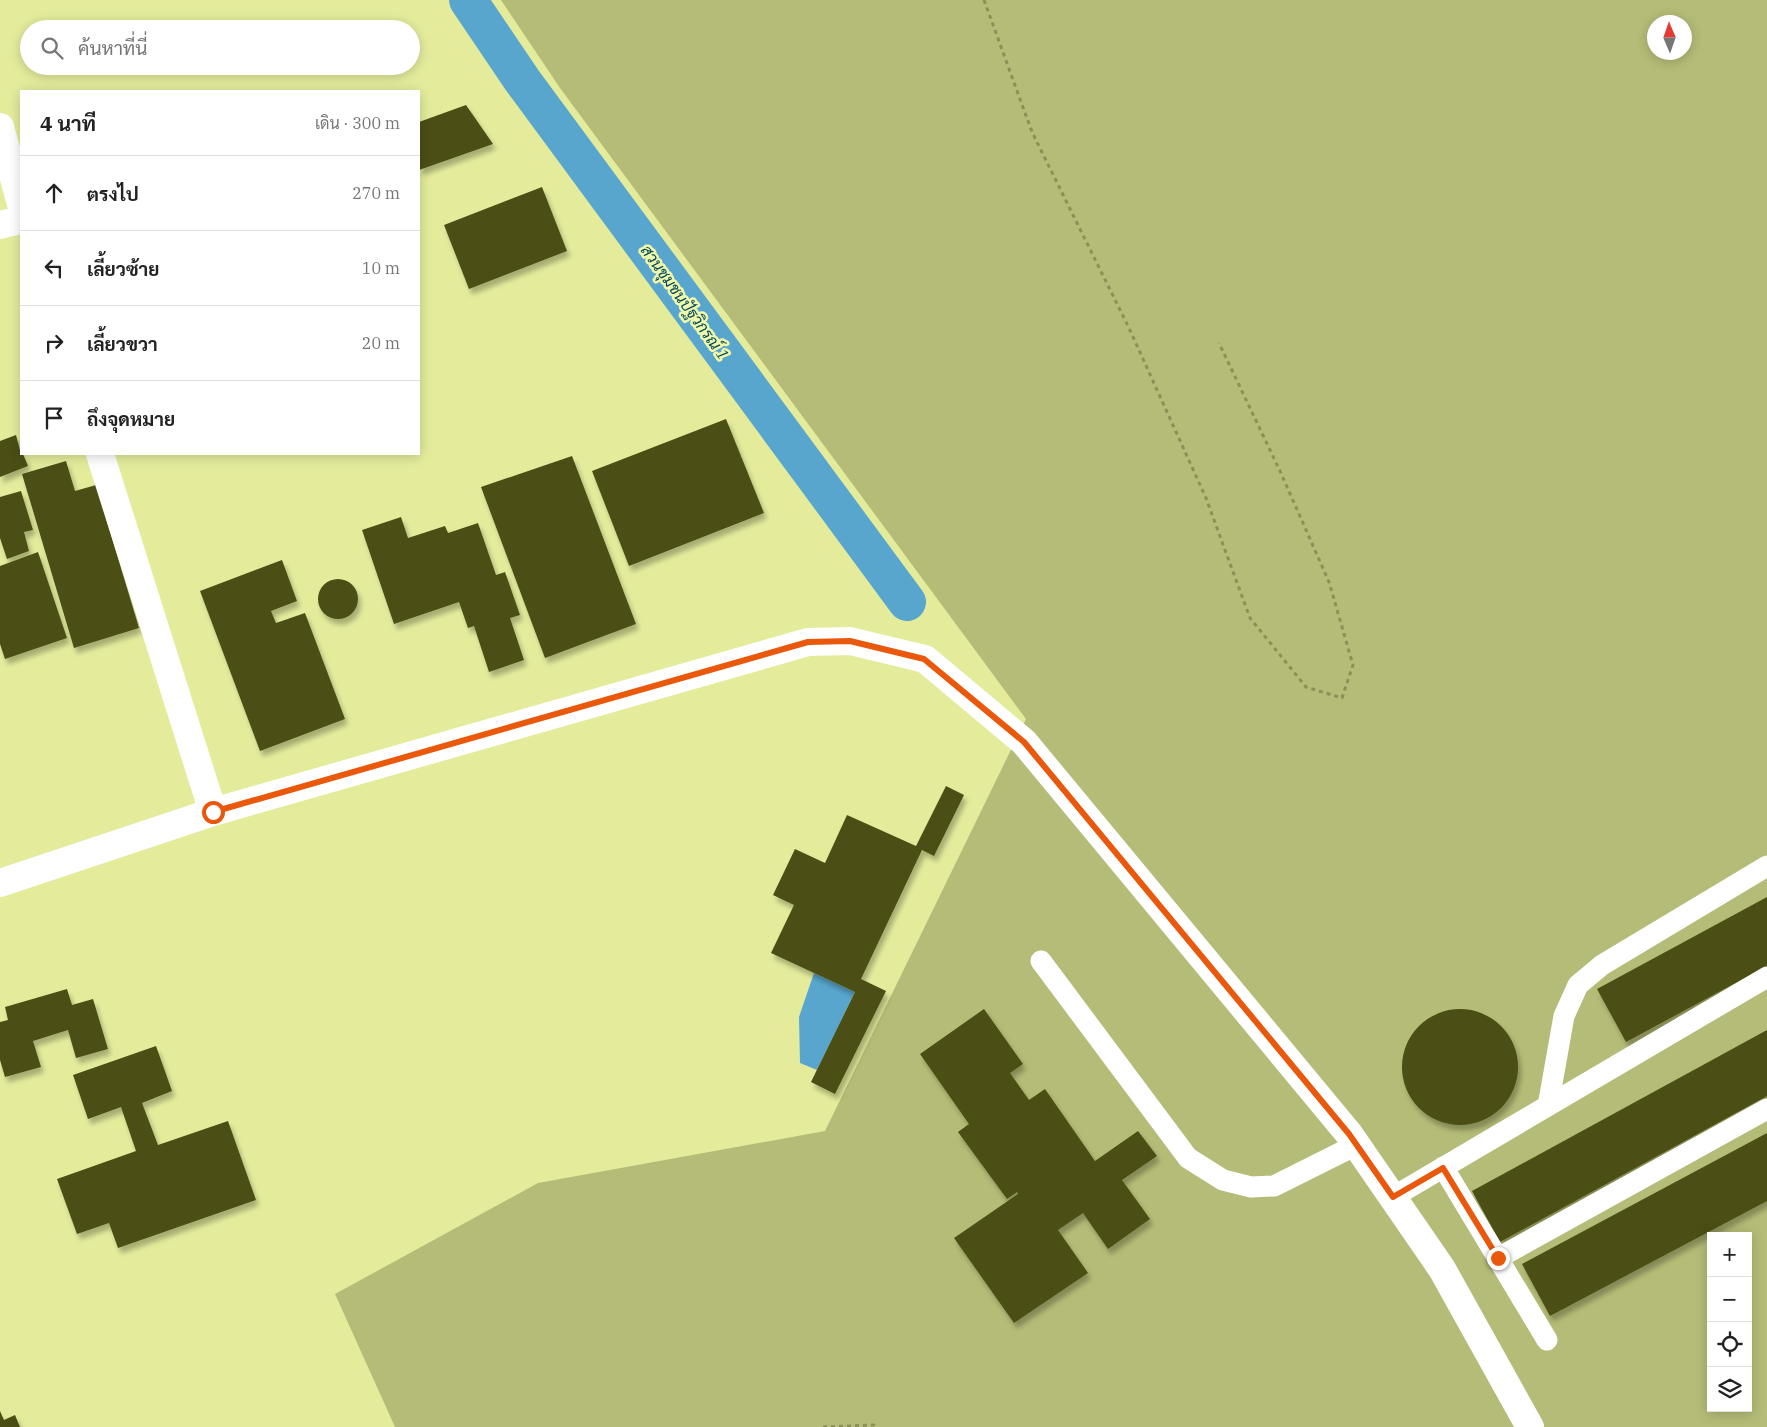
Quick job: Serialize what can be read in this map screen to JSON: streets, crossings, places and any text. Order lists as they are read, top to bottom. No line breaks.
{"water":["สวนชุมชนปัฐวิกรณ์ 1"],"north":"top","page":{"search":"ค้นหาที่นี่","heading":["4 นาที","เดิน · 300 m"],"list":[["ตรงไป","270 m"],["เลี้ยวซ้าย","10 m"],["เลี้ยวขวา","20 m"],"ถึงจุดหมาย"],"map_buttons":["+","−"]}}
